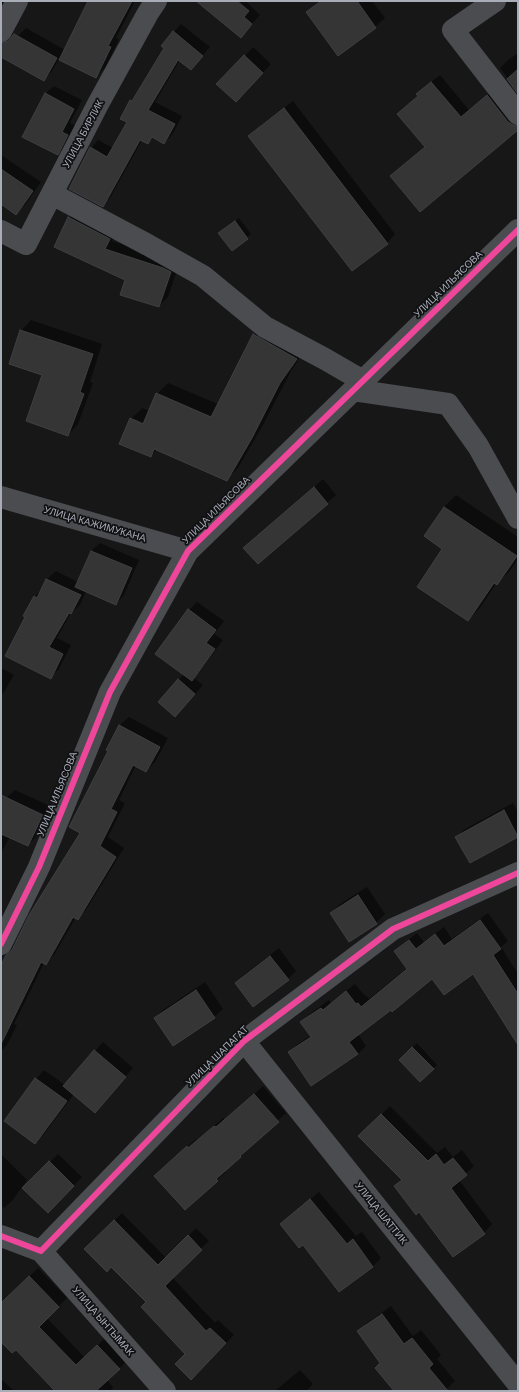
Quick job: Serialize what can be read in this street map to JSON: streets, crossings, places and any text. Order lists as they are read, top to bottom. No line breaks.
{"streets":{"street":["УЛИЦА БИРЛИК","УЛИЦА ИЛЬЯСОВА","УЛИЦА КАЖИМУКАНА","УЛИЦА ШАПАГАТ","УЛИЦА ШАТТИК","УЛИЦА ЫНТЫМАК"]},"crossings":[["УЛИЦА ИЛЬЯСОВА","УЛИЦА КАЖИМУКАНА"],["УЛИЦА ШАПАГАТ","УЛИЦА ШАТТИК"],["УЛИЦА ШАПАГАТ","УЛИЦА ЫНТЫМАК"]]}
